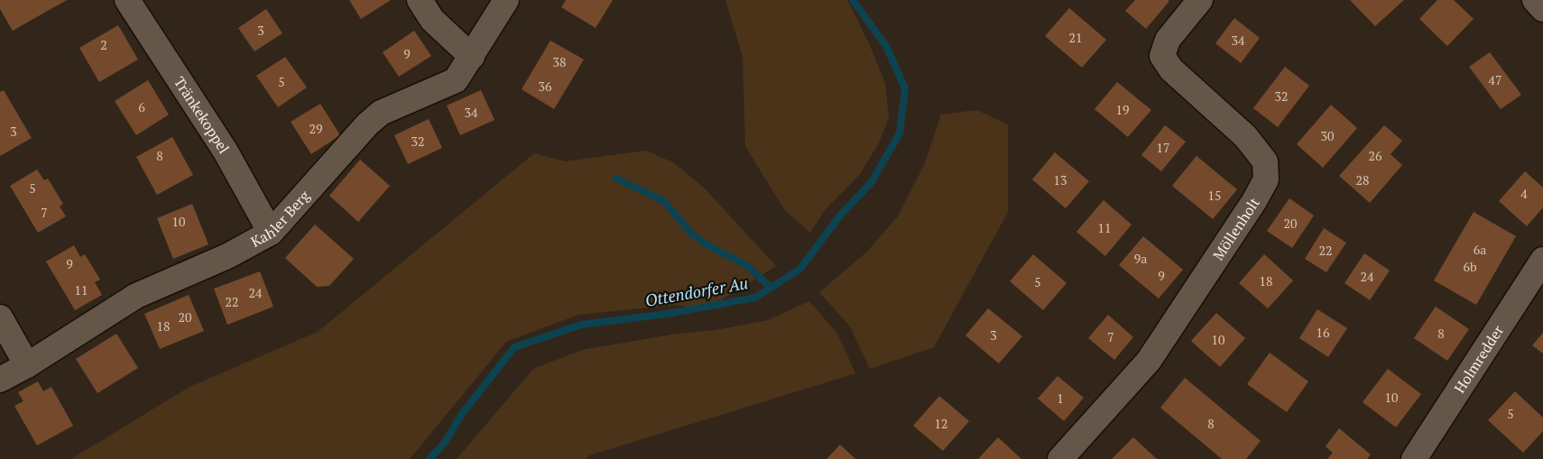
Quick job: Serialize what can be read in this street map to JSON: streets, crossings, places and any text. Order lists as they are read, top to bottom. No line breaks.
{"streets":{"street":["Tränkekoppel","Kahler Berg","Möllenholt","Holmredder"]},"crossings":[["Tränkekoppel","Kahler Berg"]],"water":["Ottendorfer Au"],"house_numbers":["3","21","34","2","9","38","47","5","36","32","6","19","34","29","3","30","32","17","8","26","13","28","5","4","15","7","10","20","11","6a","22","9a","9","6b","9","24","18","5","11","24","22","20","18","16","8","3","7","10","10","1","5","12","8"]}
